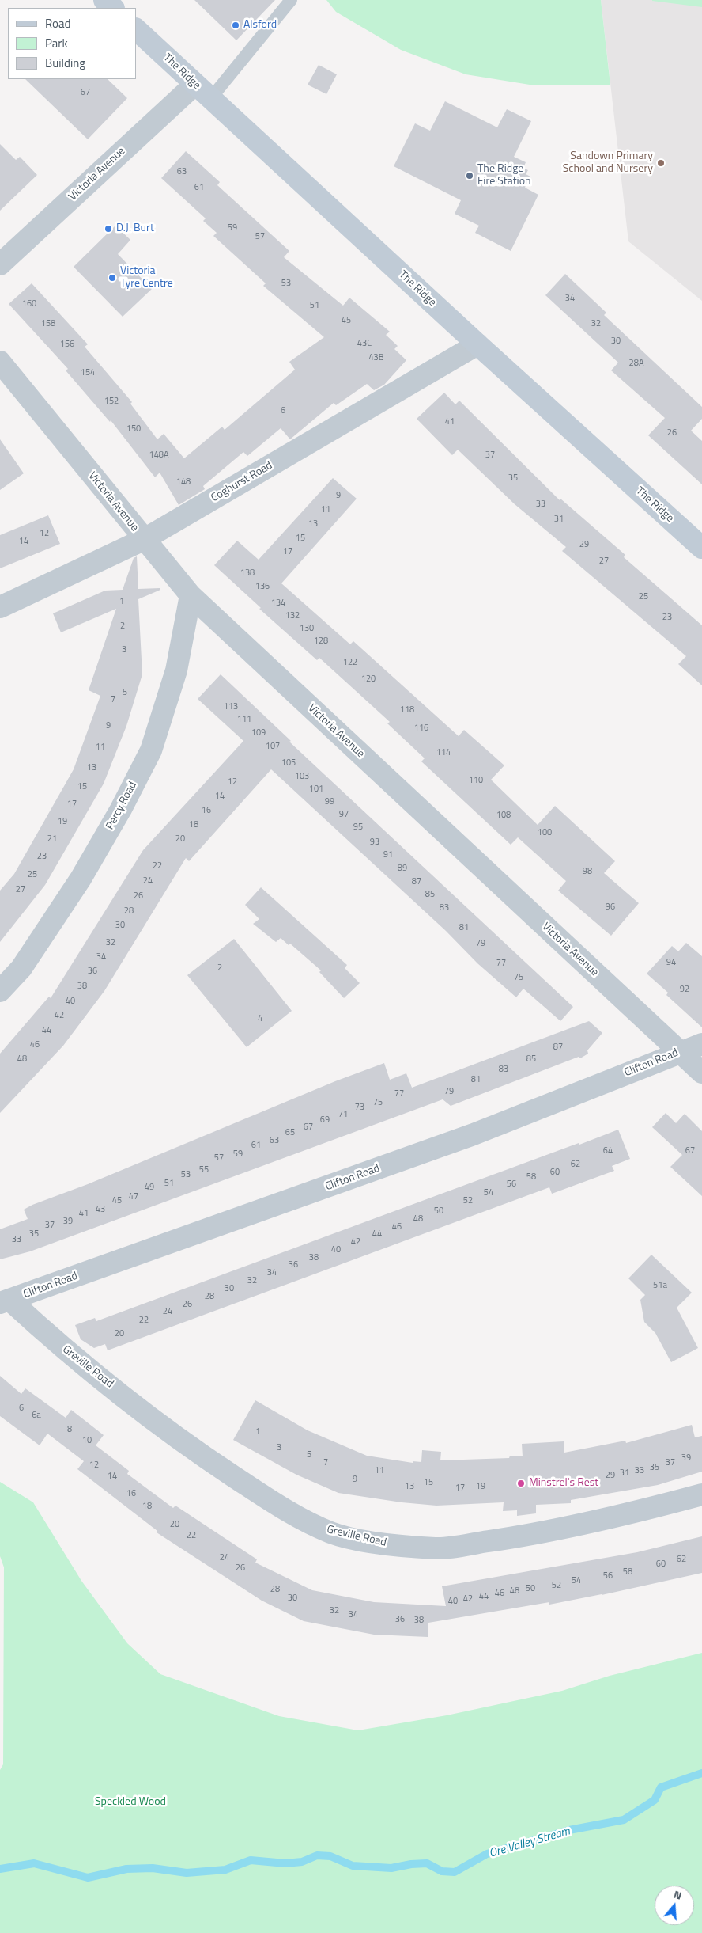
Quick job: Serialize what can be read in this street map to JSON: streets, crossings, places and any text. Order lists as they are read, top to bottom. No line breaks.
{"streets":{"main road":["The Ridge"],"street":["Victoria Avenue","Coghurst Road","Percy Road","Clifton Road","Greville Road"]},"crossings":[["The Ridge","Victoria Avenue"],["The Ridge","Coghurst Road"],["Victoria Avenue","Coghurst Road"],["Victoria Avenue","Percy Road"],["Victoria Avenue","Clifton Road"],["Clifton Road","Greville Road"]],"water":["Ore Valley Stream"],"parks":["Speckled Wood"],"places":["Alsford","Sandown Primary School and Nursery","The Ridge Fire Station","D.J. Burt","Victoria Tyre Centre","Minstrel's Rest"],"house_numbers":["67","63","61","59","57","53","34","160","51","45","158","32","30","43C","156","43B","28A","154","152","6","41","150","26","148A","37","35","148","9","33","11","31","13","12","15","14","29","17","27","138","136","25","1","134","132","23","2","130","128","3","122","120","5","7","113","118","111","9","116","109","107","11","114","105","13","103","110","12","15","101","14","99","17","16","97","108","19","18","95","100","21","20","93","91","23","22","89","98","25","24","87","27","85","26","96","83","28","30","81","32","79","34","94","77","2","36","75","38","92","40","42","4","44","46","87","48","85","83","81","79","77","75","73","71","69","67","65","63","61","64","67","59","57","62","55","60","53","58","51","56","49","54","47","45","52","43","50","41","48","39","37","46","35","44","33","42","40","38","36","34","32","51a","30","28","26","24","22","20","6","6a","8","1","10","3","5","39","7","37","12","35","11","33","31","29","14","9","15","13","19","17","16","18","20","22","24","62","60","26","58","56","54","52","50","28","48","46","44","30","42","40","32","34","36","38"],"legend":["Road","Park","Building"],"north":"top"}
